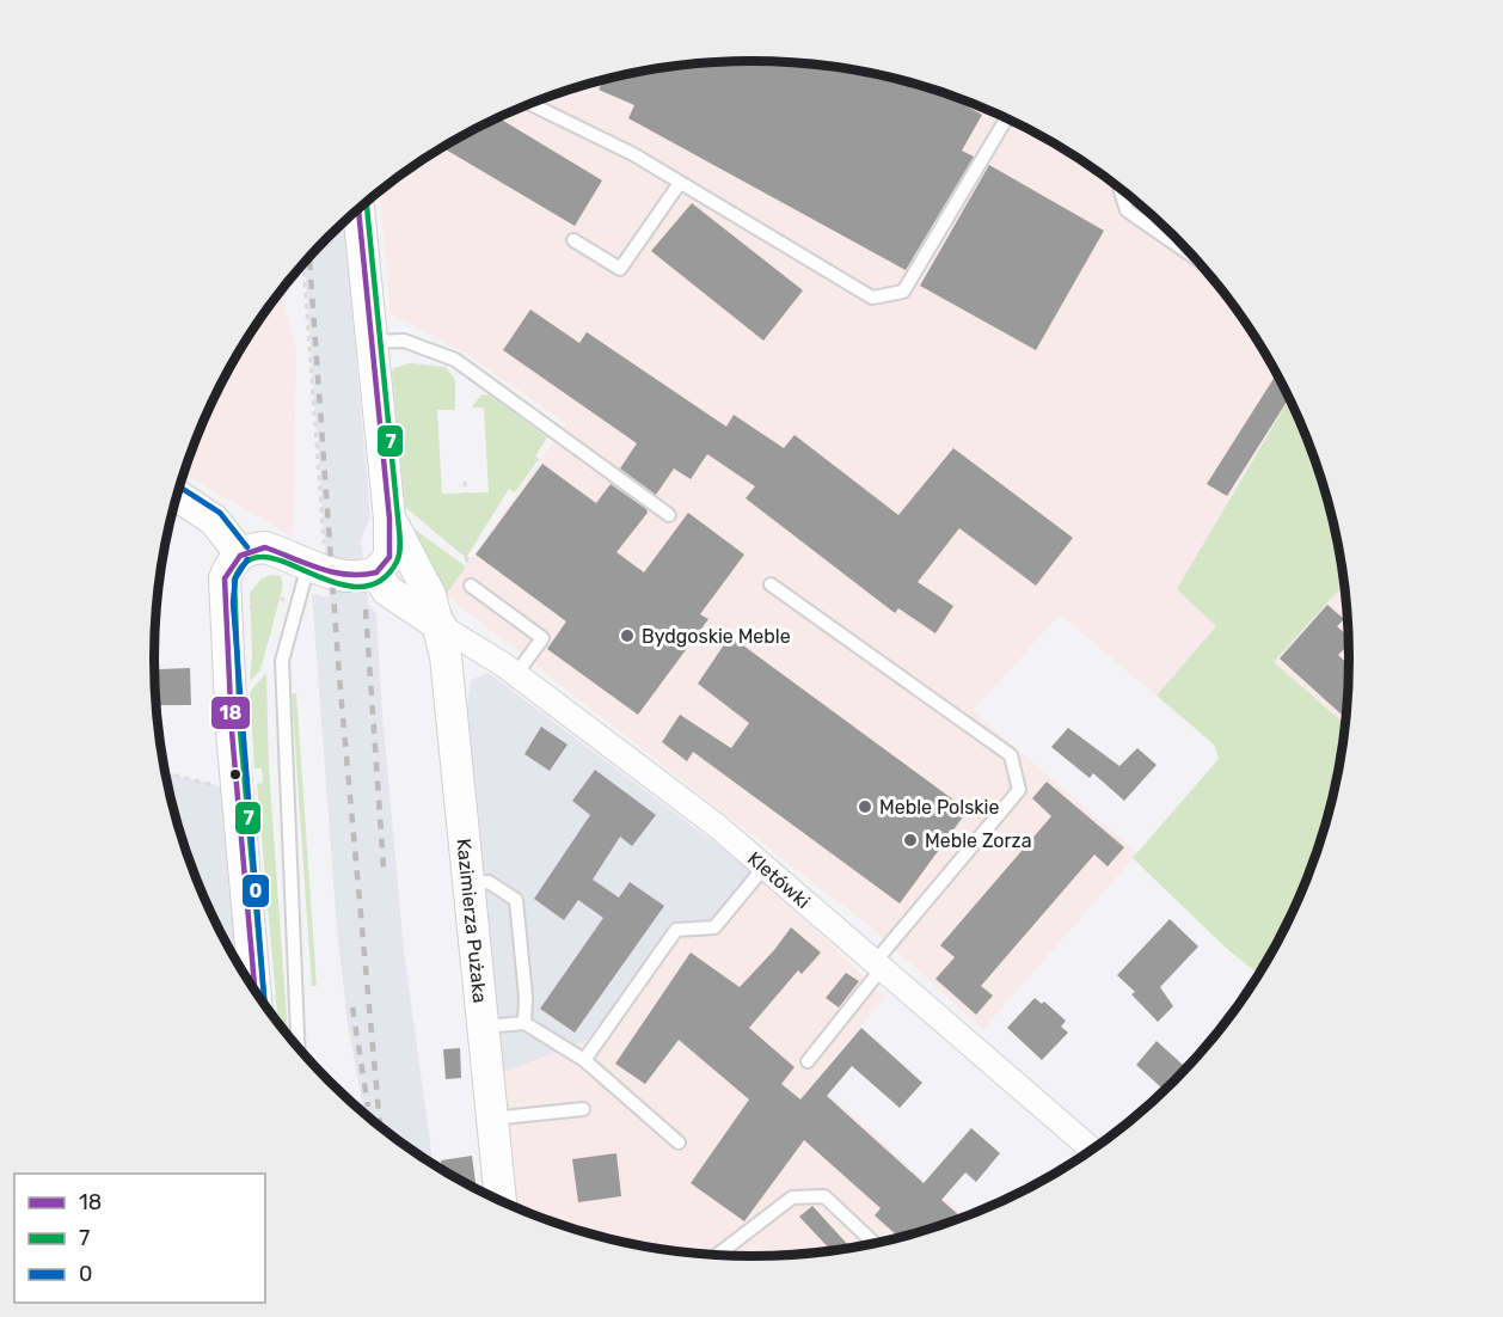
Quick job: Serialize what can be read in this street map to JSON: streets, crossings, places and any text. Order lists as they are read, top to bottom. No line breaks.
{"streets":{"street":["Kletówki","Kazimierza Pużaka"]},"crossings":[["Kletówki","Kazimierza Pużaka"]],"places":["Bydgoskie Meble","Meble Polskie","Meble Zorza"],"lines":["transit line 7","transit line 18","transit line 0"],"legend":["18","7","0"]}
